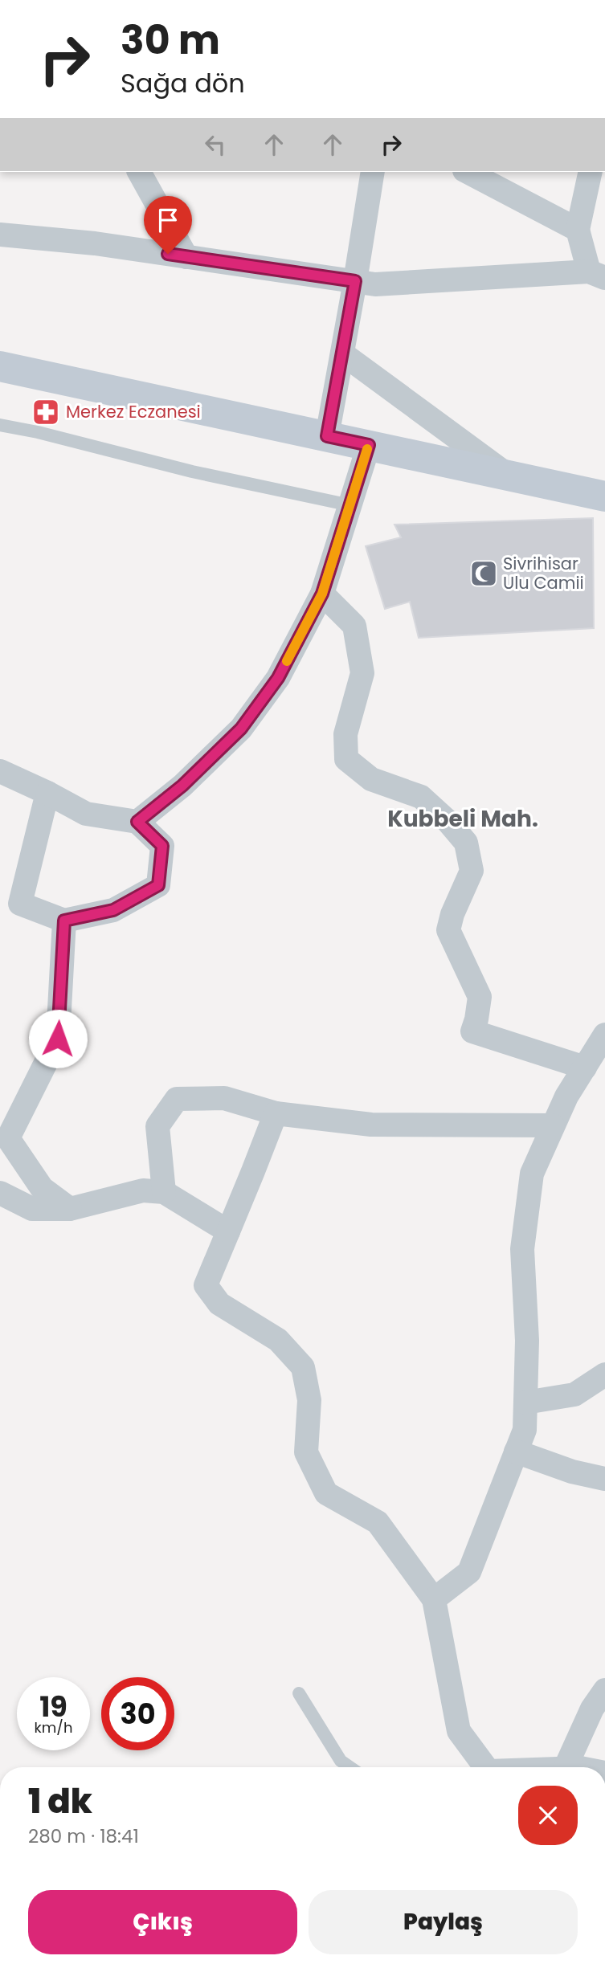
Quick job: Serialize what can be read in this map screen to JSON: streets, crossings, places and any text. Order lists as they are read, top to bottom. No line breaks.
{"districts":["Kubbeli Mah."],"places":{"pharmacy":["Merkez Eczanesi"],"mosque":["Sivrihisar Ulu Camii"]},"page":{"turn":["30 m","Sağa dön"],"speed":"19 km/h","limit":"30","heading":["1 dk","280 m · 18:41"],"buttons":["Çıkış","Paylaş"]}}
